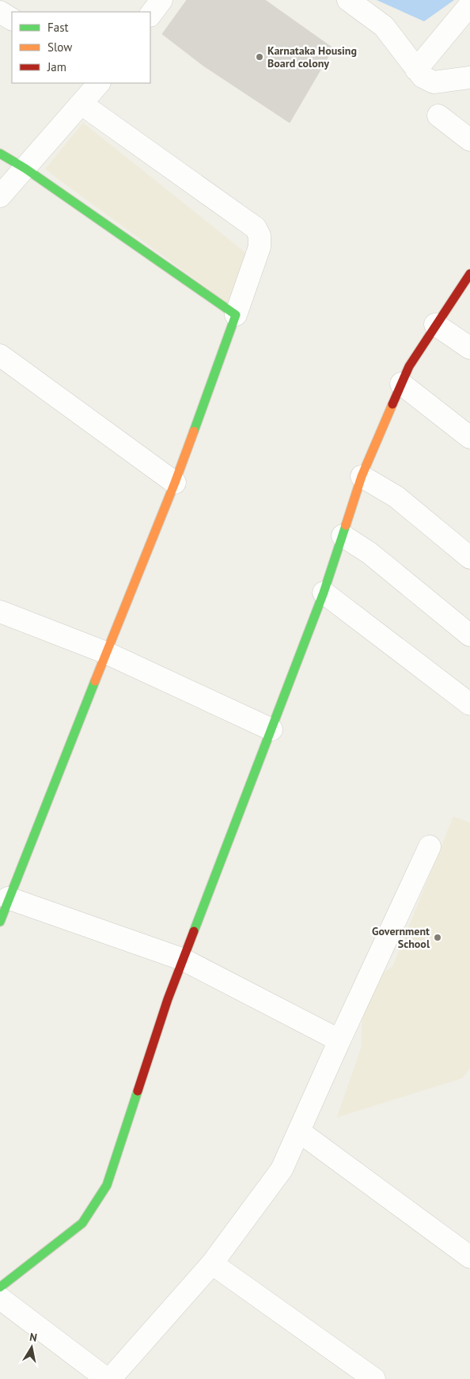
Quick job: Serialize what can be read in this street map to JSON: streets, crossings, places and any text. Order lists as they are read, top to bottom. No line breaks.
{"places":["Karnataka Housing Board colony","Government School"],"legend":["Fast","Slow","Jam"],"north":"top"}
